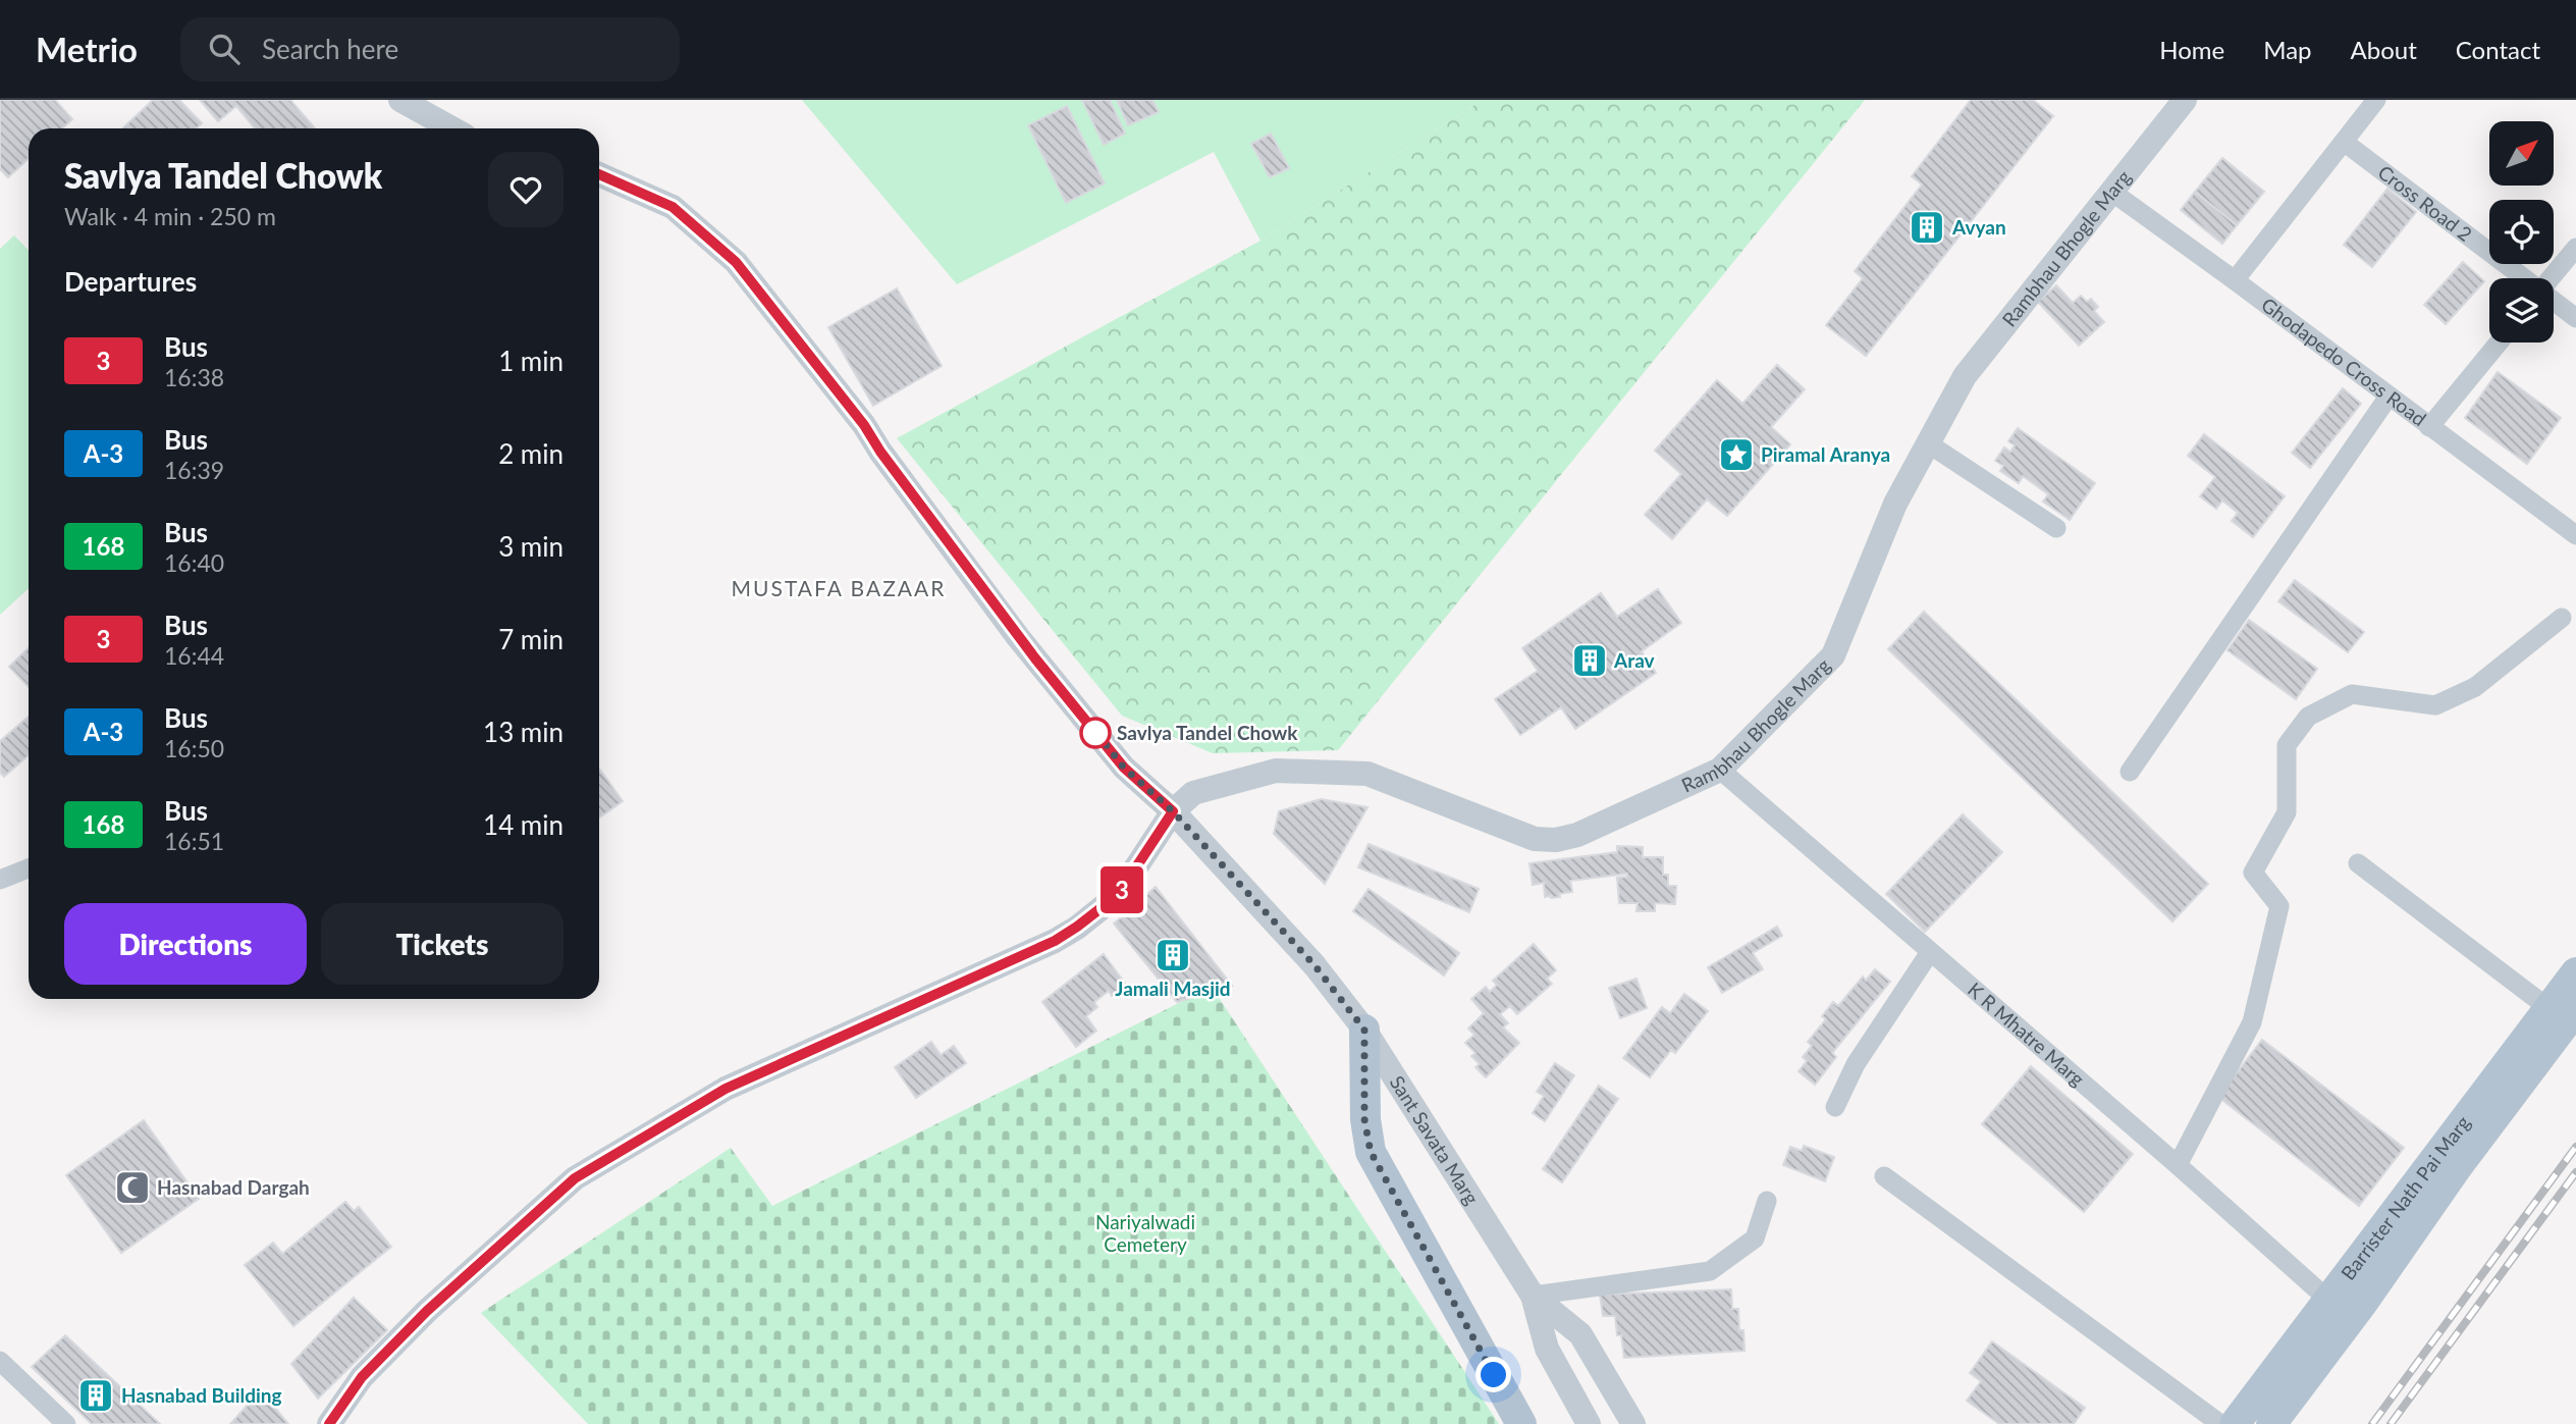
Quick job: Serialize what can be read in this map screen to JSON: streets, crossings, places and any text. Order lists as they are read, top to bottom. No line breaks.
{"streets":{"main road":["Barrister Nath Pai Marg"],"street":["Cross Road 2","Rambhau Bhogle Marg","Ghodapedo Cross Road","K R Mhatre Marg","Sant Savata Marg"]},"crossings":[["Rambhau Bhogle Marg","Ghodapedo Cross Road"],["Rambhau Bhogle Marg","K R Mhatre Marg"],["Rambhau Bhogle Marg","Sant Savata Marg"],["K R Mhatre Marg","Barrister Nath Pai Marg"]],"districts":["MUSTAFA BAZAAR"],"parks":["Nariyalwadi Cemetery"],"places":{"building":["Avyan","Arav","Jamali Masjid","Hasnabad Building"],"place":["Piramal Aranya"],"other":["Savlya Tandel Chowk"],"mosque":["Hasnabad Dargah"]},"lines":["bus line 3"],"north":"top right","page":{"header":"Metrio","search":"Search here","nav":["Home","Map","About","Contact"],"on_map":"3","heading":[["Savlya Tandel Chowk","Walk · 4 min · 250 m"],"Departures"],"list":[{"mark":"3","name":"Bus","note":"16:38","value":"1 min"},{"mark":"A-3","name":"Bus","note":"16:39","value":"2 min"},{"mark":"168","name":"Bus","note":"16:40","value":"3 min"},{"mark":"3","name":"Bus","note":"16:44","value":"7 min"},{"mark":"A-3","name":"Bus","note":"16:50","value":"13 min"},{"mark":"168","name":"Bus","note":"16:51","value":"14 min"}],"buttons":["Directions","Tickets"]}}
